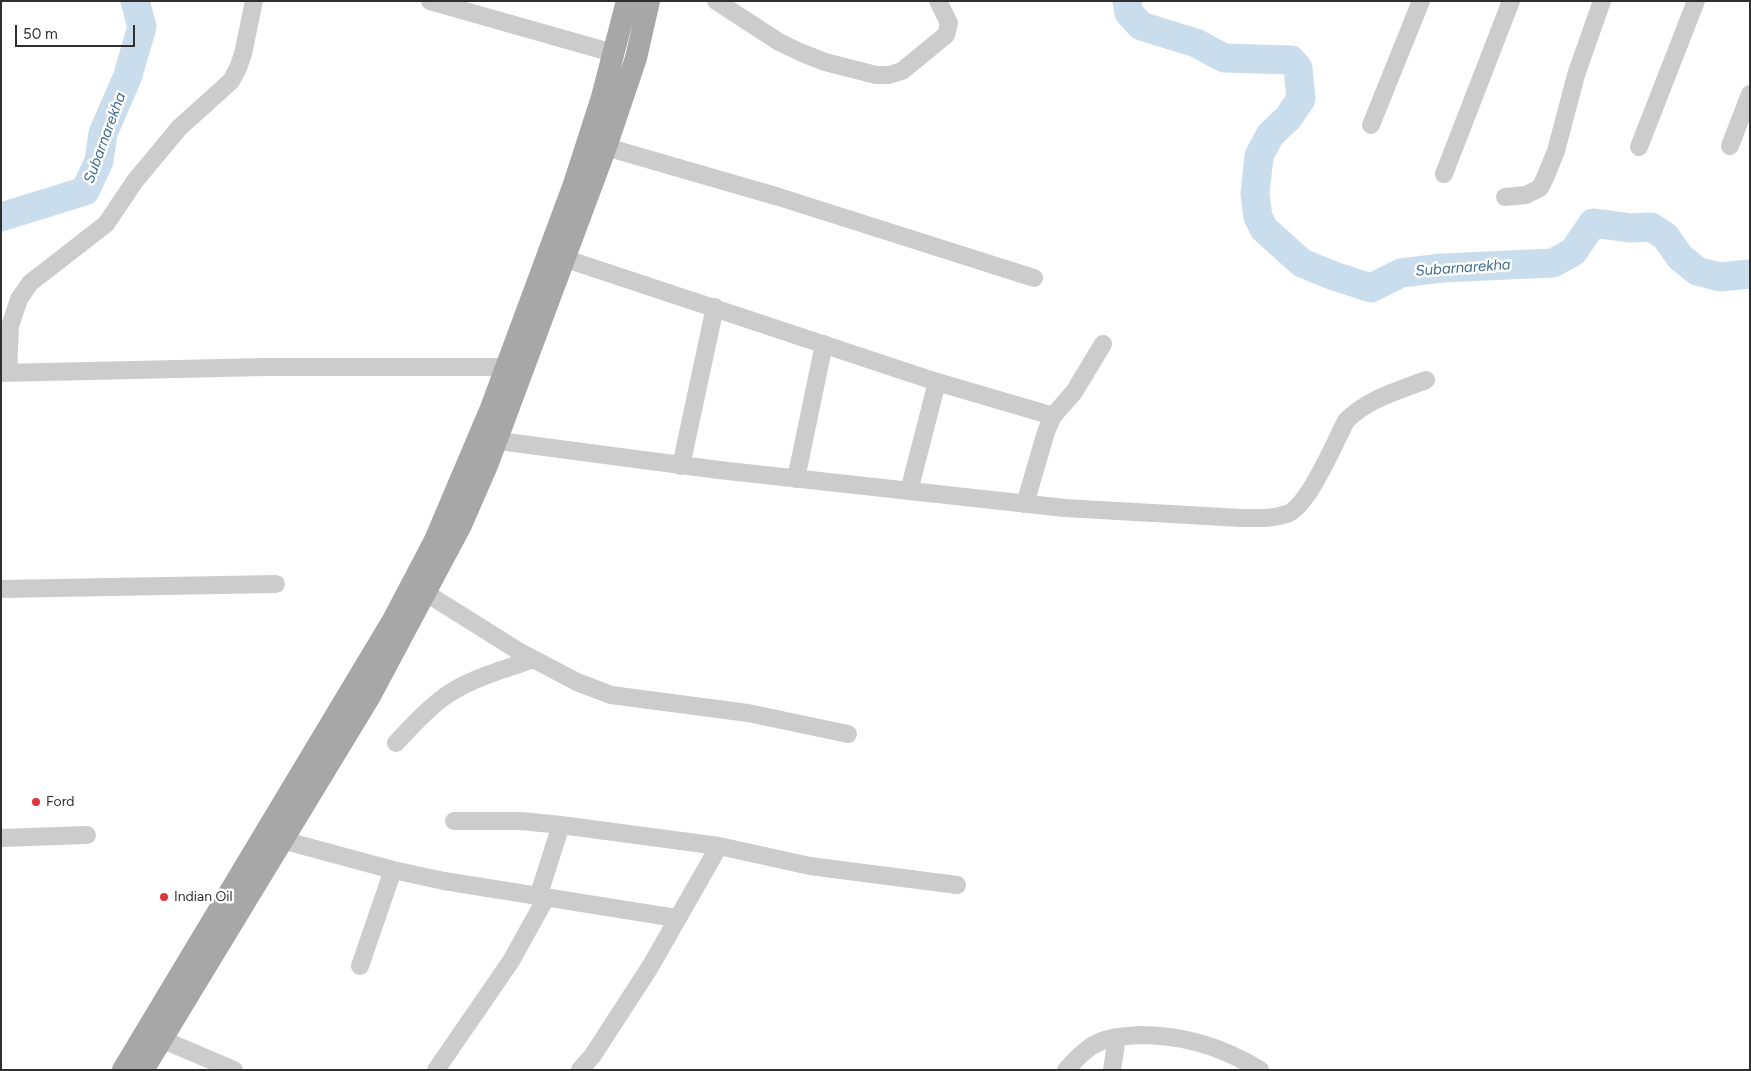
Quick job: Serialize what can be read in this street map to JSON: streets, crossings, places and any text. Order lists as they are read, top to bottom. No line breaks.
{"water":["Subarnarekha"],"places":["Ford","Indian Oil"],"scale_bar":"50 m"}
